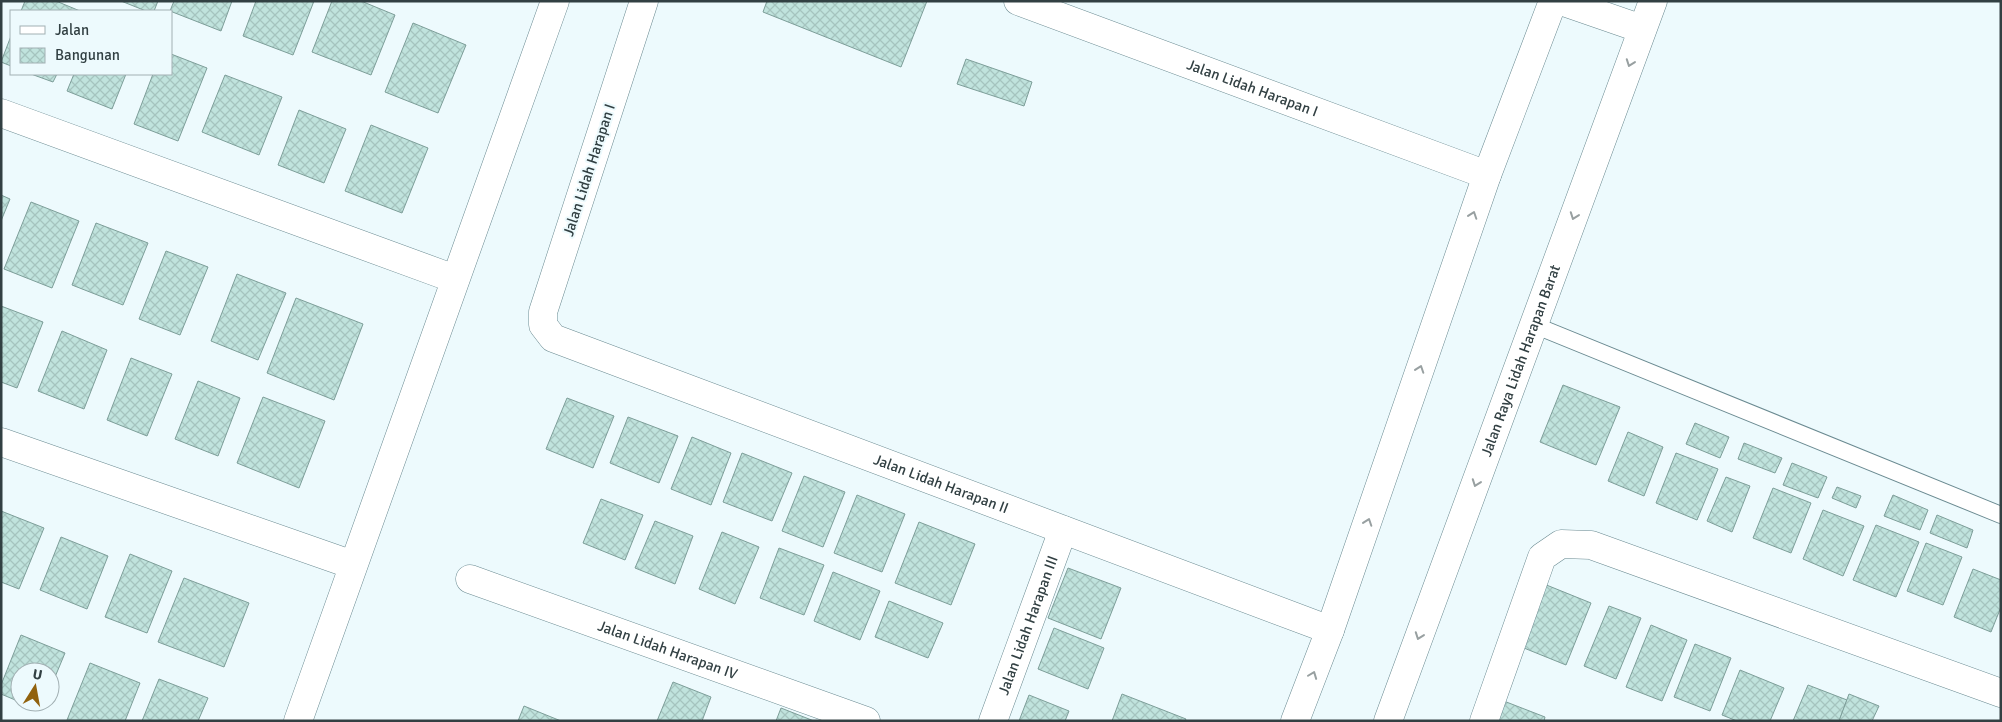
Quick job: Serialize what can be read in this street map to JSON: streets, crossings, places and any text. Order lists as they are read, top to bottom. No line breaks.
{"streets":{"street":["Jalan Lidah Harapan I","Jalan Raya Lidah Harapan Barat","Jalan Lidah Harapan II","Jalan Lidah Harapan III","Jalan Lidah Harapan IV"]},"crossings":[["Jalan Lidah Harapan I","Jalan Lidah Harapan II"],["Jalan Lidah Harapan II","Jalan Lidah Harapan III"]],"legend":["Jalan","Bangunan"],"north":"top"}
